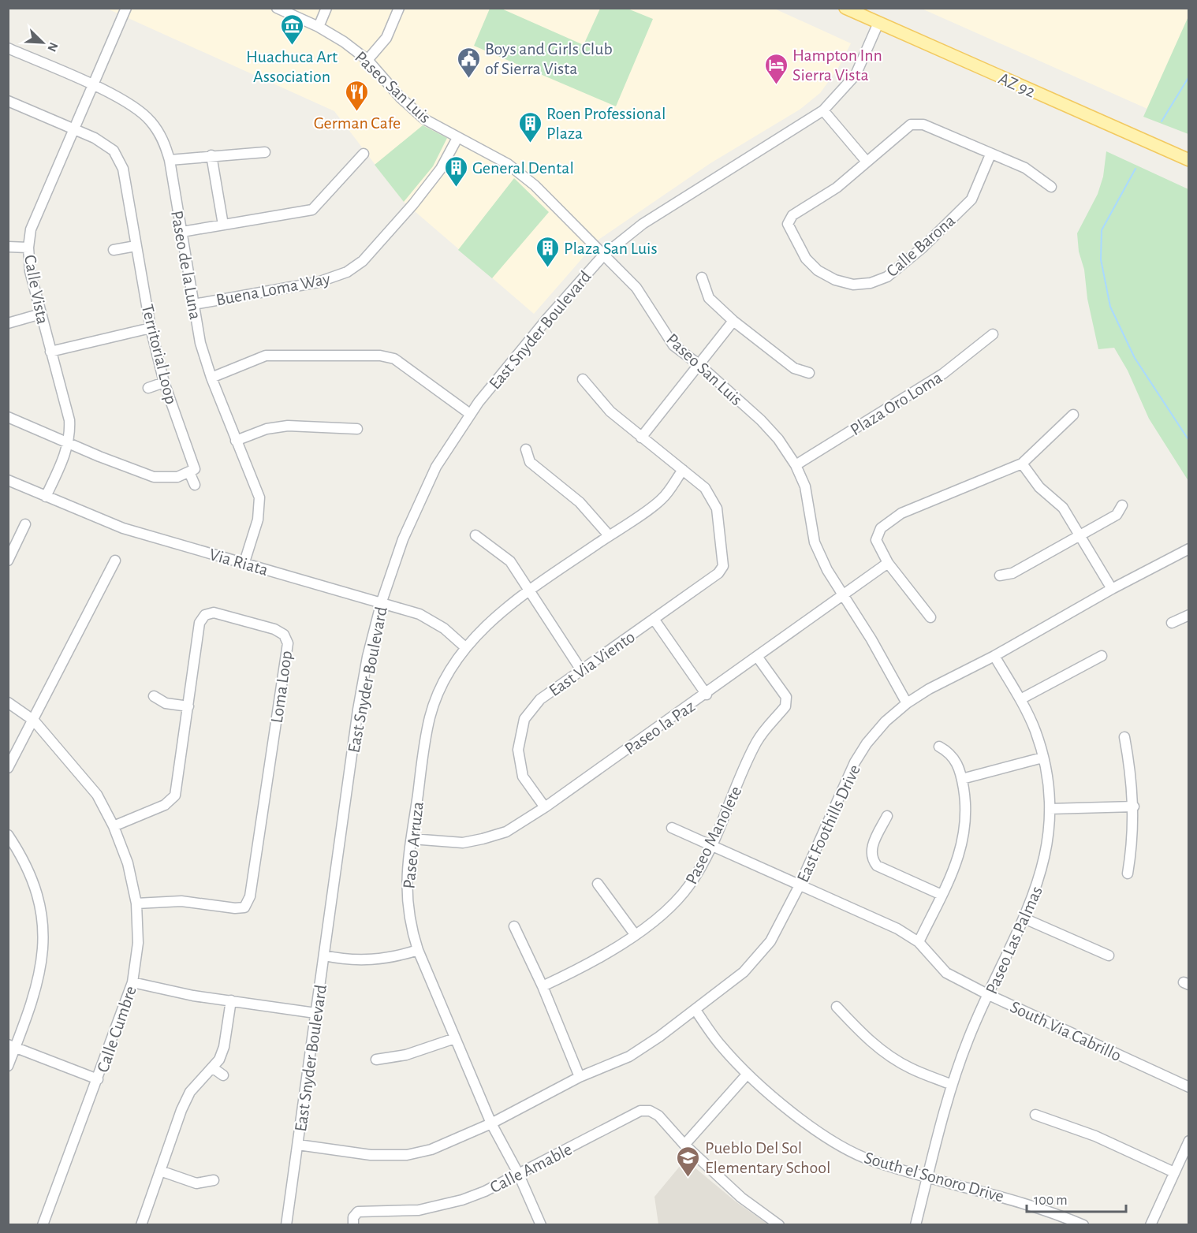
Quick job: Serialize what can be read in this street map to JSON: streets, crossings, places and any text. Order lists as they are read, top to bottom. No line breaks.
{"streets":{"main road":["AZ 92"],"street":["Paseo San Luis","Calle Barona","Paseo de la Luna","Buena Loma Way","Calle Vista","East Snyder Boulevard","Territorial Loop","Plaza Oro Loma","Via Riata","East Via Viento","Loma Loop","Paseo la Paz","East Foothills Drive","Paseo Manolete","Paseo Arruza","Paseo Las Palmas","Calle Cumbre","South Via Cabrillo","Calle Amable","South el Sonoro Drive"]},"crossings":[["AZ 92","East Snyder Boulevard"],["Paseo San Luis","Buena Loma Way"],["Paseo San Luis","East Snyder Boulevard"],["Paseo San Luis","Plaza Oro Loma"],["Paseo San Luis","Paseo la Paz"],["Paseo San Luis","East Foothills Drive"],["Paseo de la Luna","Buena Loma Way"],["Paseo de la Luna","Calle Vista"],["Paseo de la Luna","Via Riata"],["Calle Vista","Territorial Loop"],["Calle Vista","Via Riata"],["East Snyder Boulevard","Via Riata"],["East Snyder Boulevard","East Foothills Drive"],["Via Riata","Paseo Arruza"],["East Via Viento","Paseo la Paz"],["East Via Viento","Paseo Arruza"],["Loma Loop","Calle Cumbre"],["Paseo la Paz","Paseo Manolete"],["Paseo la Paz","Paseo Arruza"],["East Foothills Drive","Paseo Arruza"],["East Foothills Drive","Paseo Las Palmas"],["East Foothills Drive","South Via Cabrillo"],["East Foothills Drive","South el Sonoro Drive"],["Paseo Manolete","South Via Cabrillo"],["Paseo Arruza","Calle Amable"],["Paseo Las Palmas","South Via Cabrillo"],["Paseo Las Palmas","South el Sonoro Drive"]],"places":{"museum":["Huachuca Art Association"],"public building":["Boys and Girls Club of Sierra Vista"],"hotel":["Hampton Inn Sierra Vista"],"restaurant":["German Cafe"],"building":["Roen Professional Plaza","General Dental","Plaza San Luis"],"school or university":["Pueblo Del Sol Elementary School"]},"scale_bar":"100 m","north":"bottom right"}
